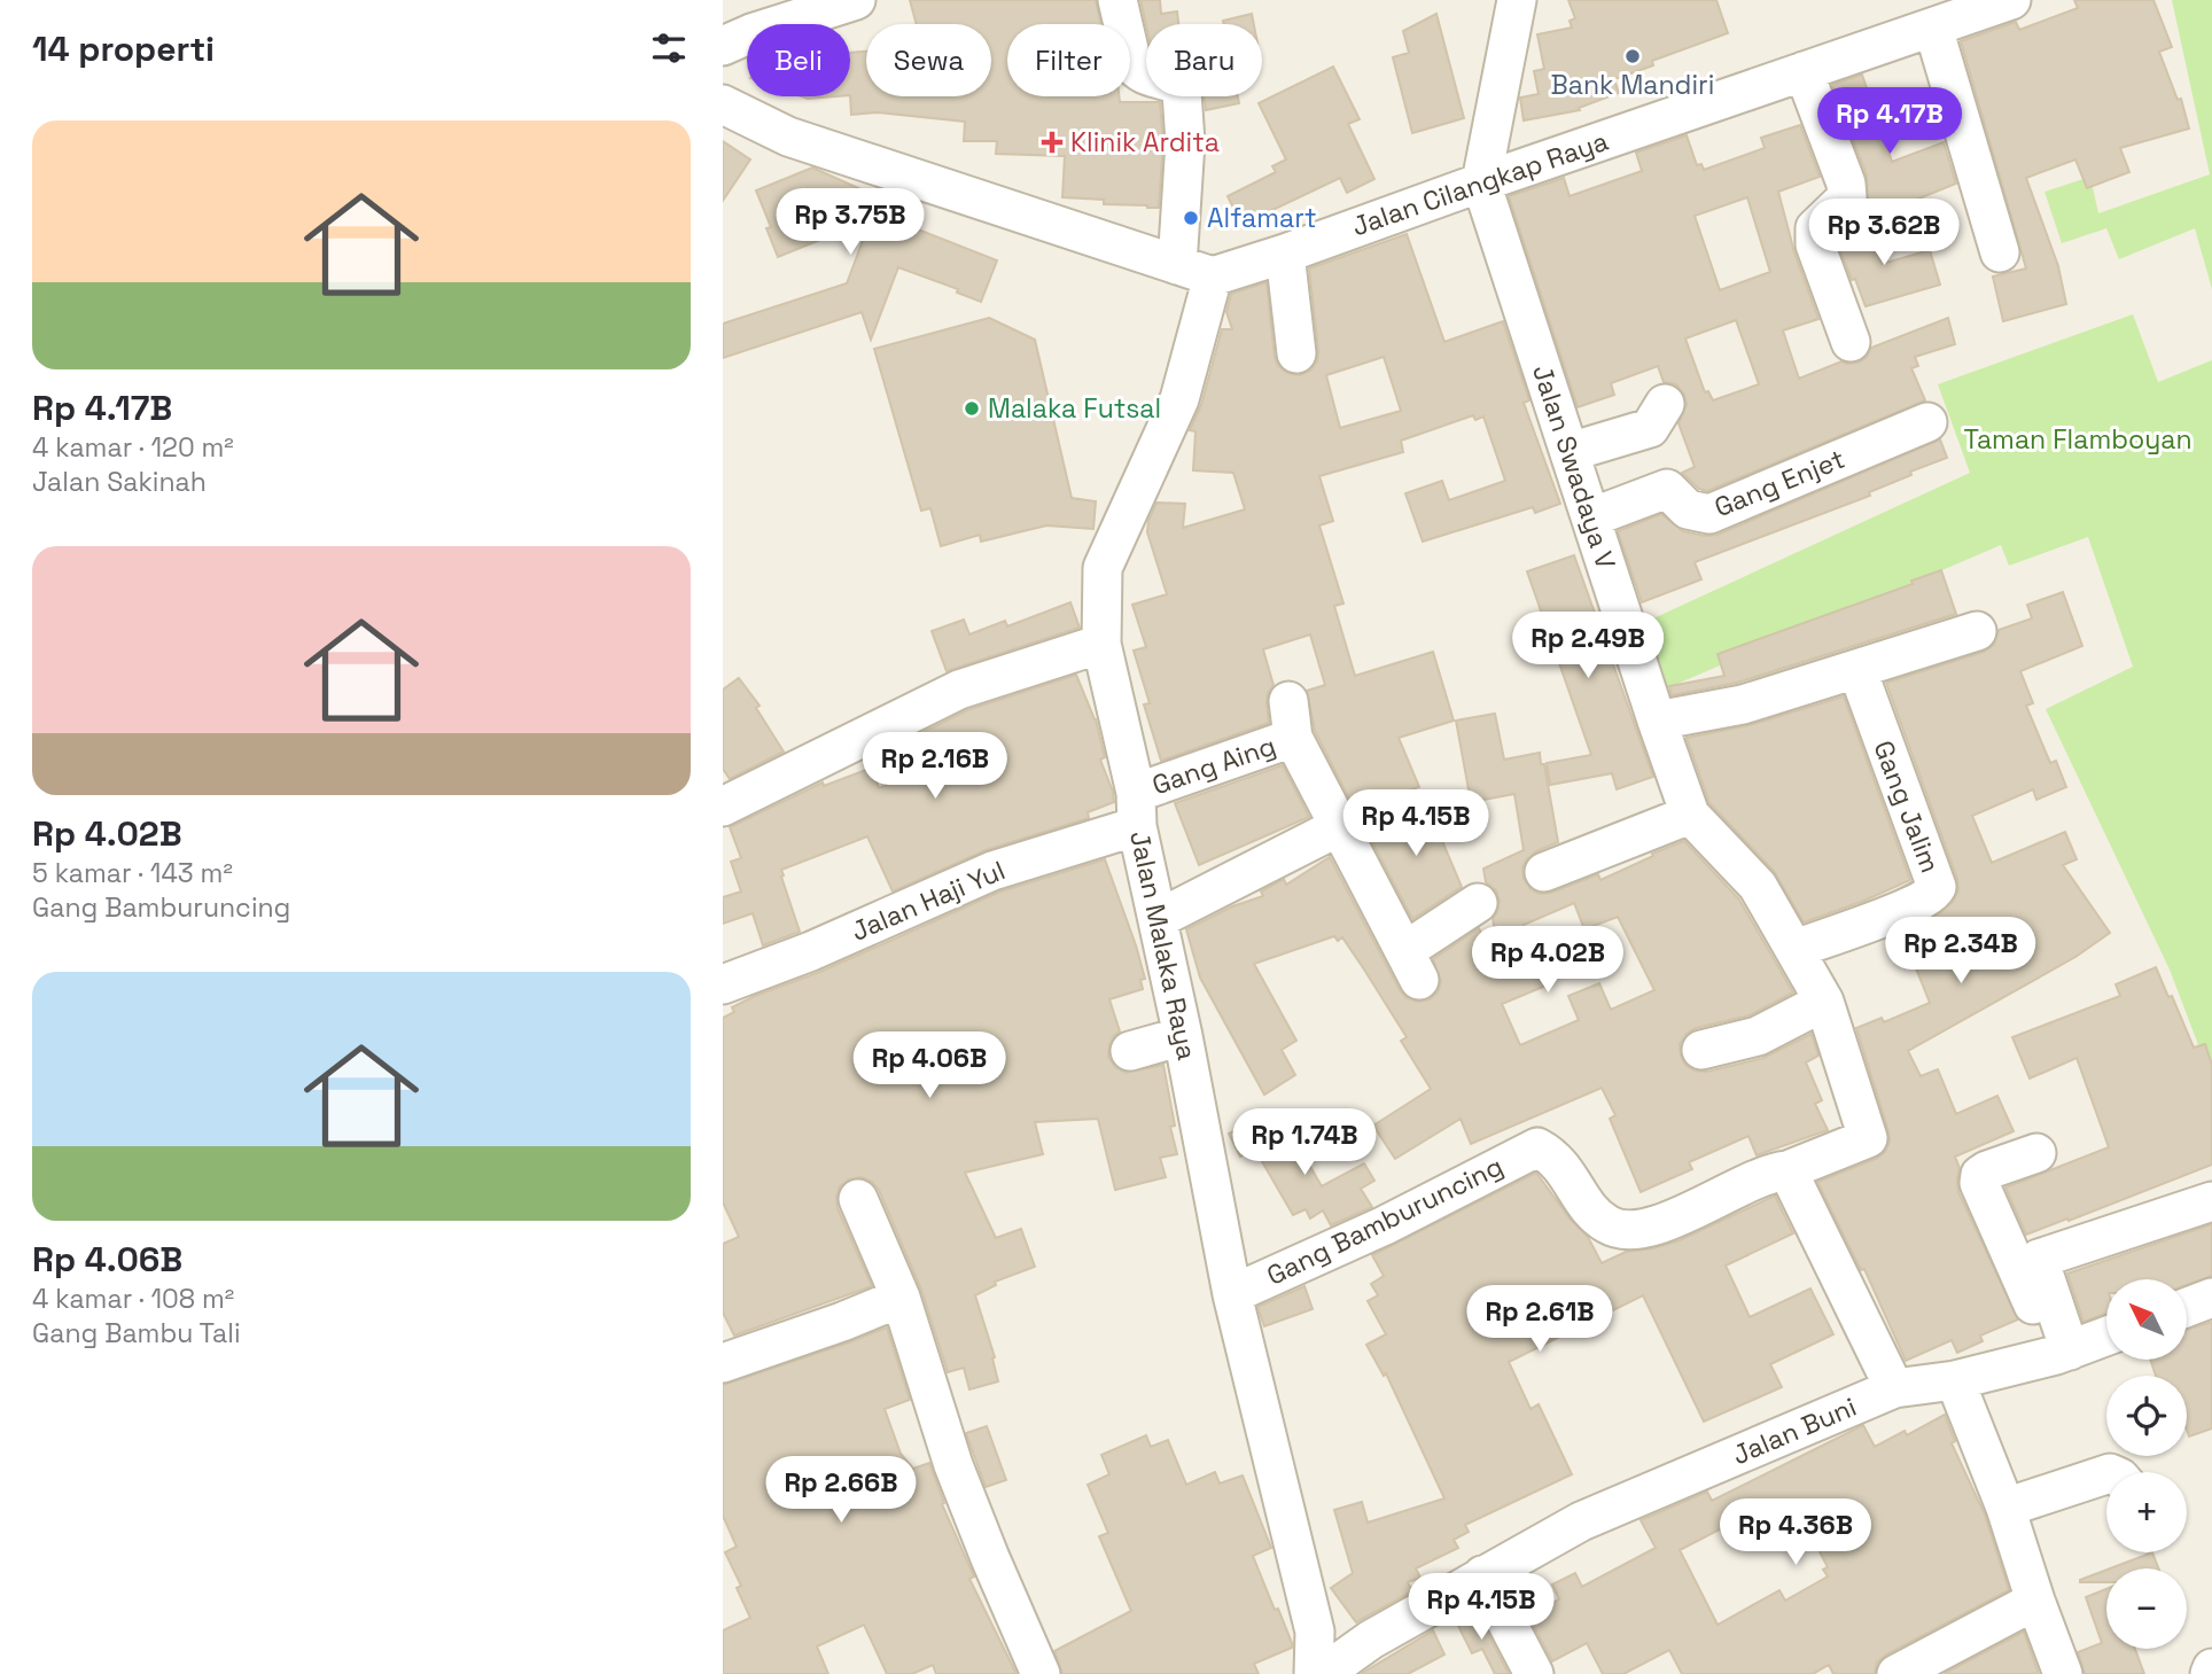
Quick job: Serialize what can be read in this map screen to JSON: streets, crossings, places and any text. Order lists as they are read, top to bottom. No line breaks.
{"streets":{"street":["Jalan Cilangkap Raya","Jalan Swadaya V","Gang Enjet","Gang Aing","Gang Jalim","Jalan Haji Yul","Jalan Malaka Raya","Gang Bamburuncing","Jalan Buni"]},"crossings":[["Jalan Cilangkap Raya","Jalan Swadaya V"],["Jalan Cilangkap Raya","Jalan Malaka Raya"],["Jalan Swadaya V","Gang Enjet"],["Jalan Swadaya V","Gang Jalim"],["Jalan Swadaya V","Gang Bamburuncing"],["Gang Aing","Jalan Haji Yul"],["Gang Aing","Jalan Malaka Raya"],["Jalan Haji Yul","Jalan Malaka Raya"],["Jalan Malaka Raya","Gang Bamburuncing"]],"parks":["Taman Flamboyan"],"places":{"other":["Bank Mandiri","Alfamart","Malaka Futsal"],"health":["Klinik Ardita"]},"north":"top left","page":{"heading":"14 properti","chip":["Beli","Sewa","Filter","Baru"],"price":["Rp 4.17B","Rp 3.75B","Rp 3.62B","Rp 2.49B","Rp 2.16B","Rp 4.15B","Rp 2.34B","Rp 4.02B","Rp 4.06B","Rp 1.74B","Rp 2.61B","Rp 2.66B","Rp 4.36B","Rp 4.15B"],"list":[{"name":"Rp 4.17B","note":"4 kamar · 120 m² · Jalan Sakinah"},{"name":"Rp 4.02B","note":"5 kamar · 143 m² · Gang Bamburuncing"},{"name":"Rp 4.06B","note":"4 kamar · 108 m² · Gang Bambu Tali"}],"map_buttons":["+","−"]}}
